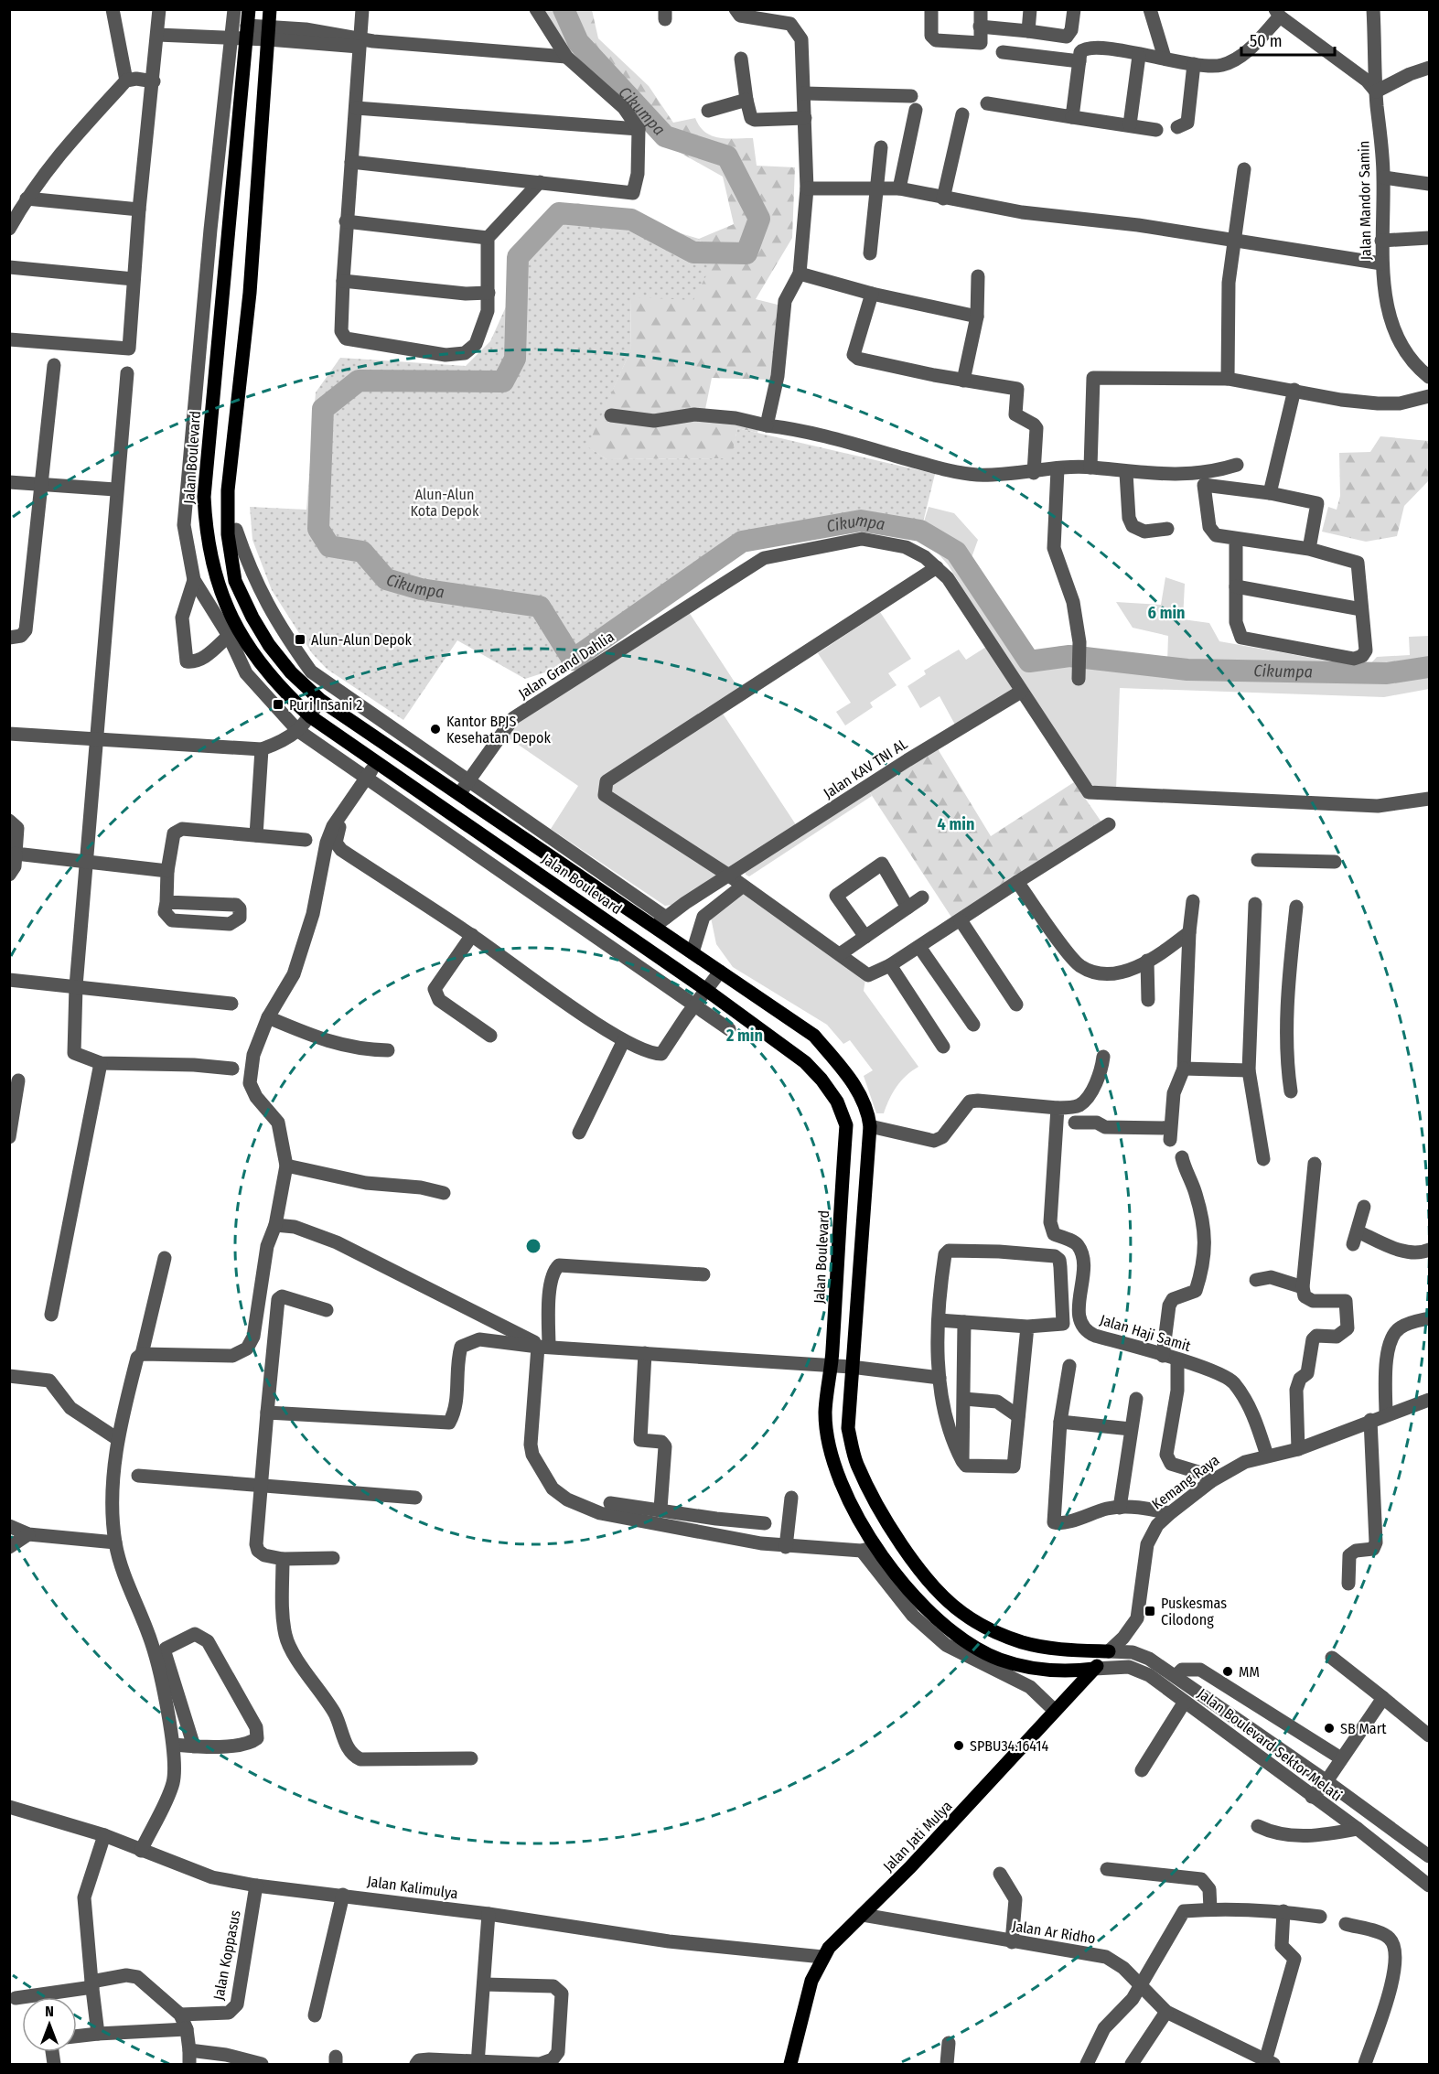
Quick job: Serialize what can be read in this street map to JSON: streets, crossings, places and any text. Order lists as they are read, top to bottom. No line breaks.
{"streets":{"main road":["Jalan Boulevard","Jalan Jati Mulya"],"street":["Jalan Mandor Samin","Jalan Grand Dahlia","Jalan KAV TNI AL","Jalan Haji Samit","Kemang Raya","Jalan Boulevard Sektor Melati","Jalan Kalimulya","Jalan Ar Ridho","Jalan Koppasus"]},"crossings":[["Jalan Boulevard","Jalan Grand Dahlia"],["Jalan Boulevard","Jalan KAV TNI AL"],["Jalan Boulevard","Kemang Raya"],["Jalan Boulevard","Jalan Boulevard Sektor Melati"],["Jalan Boulevard","Jalan Jati Mulya"],["Jalan Grand Dahlia","Jalan KAV TNI AL"],["Jalan Haji Samit","Kemang Raya"],["Kemang Raya","Jalan Boulevard Sektor Melati"],["Kemang Raya","Jalan Jati Mulya"],["Jalan Boulevard Sektor Melati","Jalan Jati Mulya"],["Jalan Jati Mulya","Jalan Kalimulya"],["Jalan Jati Mulya","Jalan Ar Ridho"],["Jalan Kalimulya","Jalan Koppasus"]],"water":["Cikumpa"],"parks":["Alun-Alun Kota Depok"],"places":{"transit":["Alun-Alun Depok","Puri Insani 2","Puskesmas Cilodong"],"other":["Kantor BPJS Kesehatan Depok","MM","SB Mart","SPBU34.16414"]},"scale_bar":"50 m","north":"top","rings":["6 min","4 min","2 min"]}
